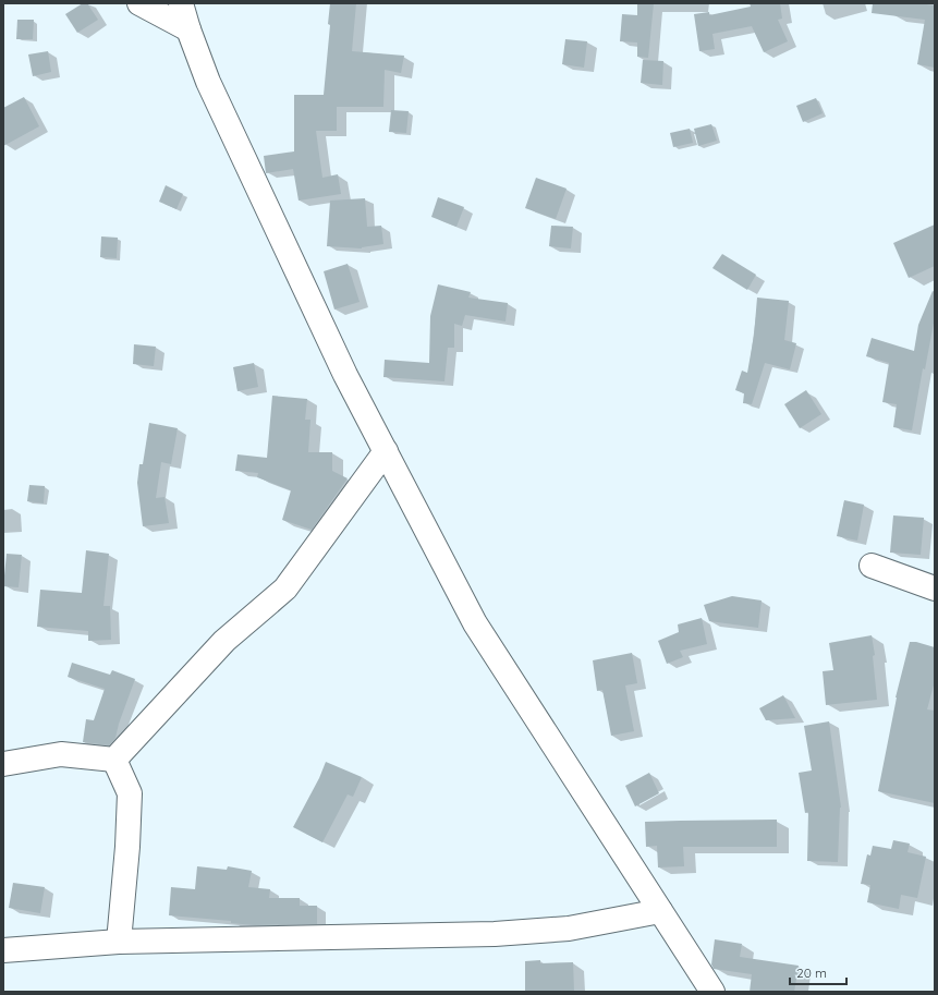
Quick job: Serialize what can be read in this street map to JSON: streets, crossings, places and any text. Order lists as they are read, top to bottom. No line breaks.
{"scale_bar":"20 m"}
